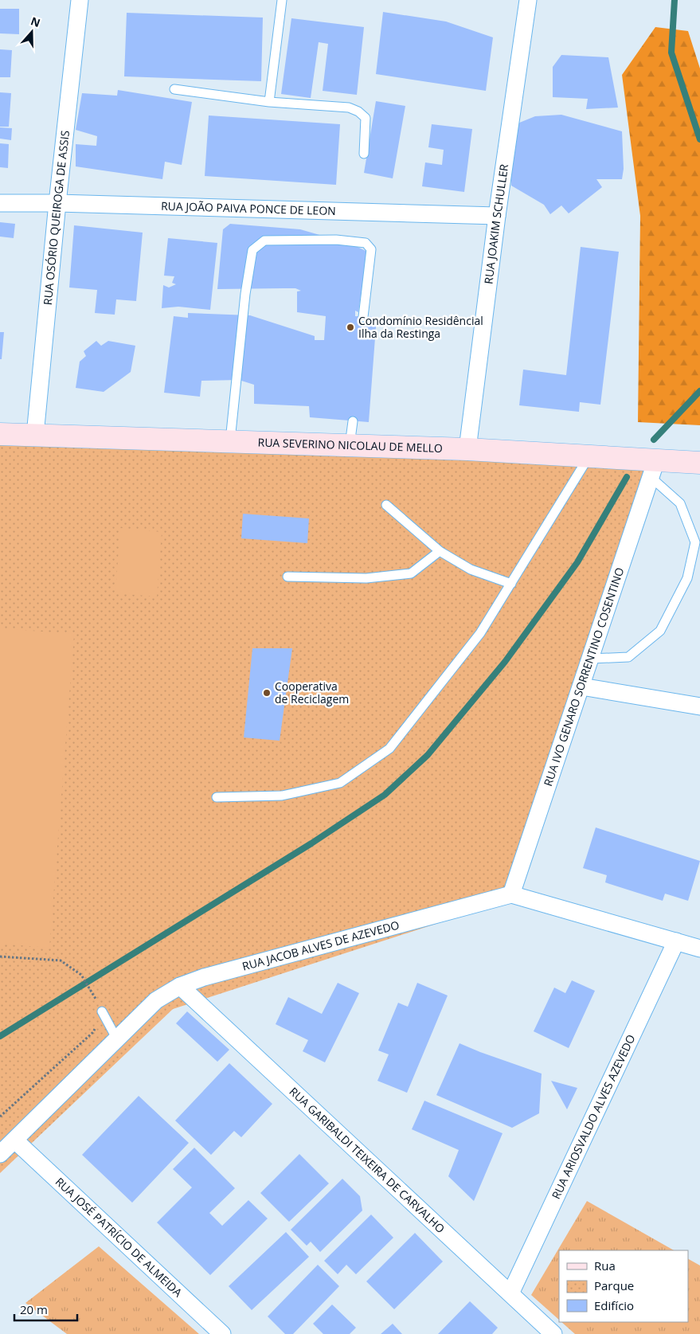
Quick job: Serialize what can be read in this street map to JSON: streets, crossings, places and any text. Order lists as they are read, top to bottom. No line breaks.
{"streets":{"main road":["RUA SEVERINO NICOLAU DE MELLO"],"street":["RUA JOÃO PAIVA PONCE DE LEON","RUA OSÓRIO QUEIROGA DE ASSIS","RUA JOAKIM SCHULLER","RUA IVO GENARO SORRENTINO COSENTINO","RUA JACOB ALVES DE AZEVEDO","RUA ARIOSVALDO ALVES AZEVEDO","RUA GARIBALDI TEIXEIRA DE CARVALHO","RUA JOSÉ PATRÍCIO DE ALMEIDA"]},"crossings":[["RUA JOÃO PAIVA PONCE DE LEON","RUA OSÓRIO QUEIROGA DE ASSIS"],["RUA JOÃO PAIVA PONCE DE LEON","RUA JOAKIM SCHULLER"],["RUA OSÓRIO QUEIROGA DE ASSIS","RUA SEVERINO NICOLAU DE MELLO"],["RUA JOAKIM SCHULLER","RUA SEVERINO NICOLAU DE MELLO"],["RUA SEVERINO NICOLAU DE MELLO","RUA IVO GENARO SORRENTINO COSENTINO"],["RUA IVO GENARO SORRENTINO COSENTINO","RUA JACOB ALVES DE AZEVEDO"],["RUA JACOB ALVES DE AZEVEDO","RUA GARIBALDI TEIXEIRA DE CARVALHO"],["RUA JACOB ALVES DE AZEVEDO","RUA JOSÉ PATRÍCIO DE ALMEIDA"],["RUA ARIOSVALDO ALVES AZEVEDO","RUA GARIBALDI TEIXEIRA DE CARVALHO"]],"places":["Condomínio Residêncial Ilha da Restinga","Cooperativa de Reciclagem"],"legend":["Rua","Parque","Edifício"],"scale_bar":"20 m","north":"top"}
